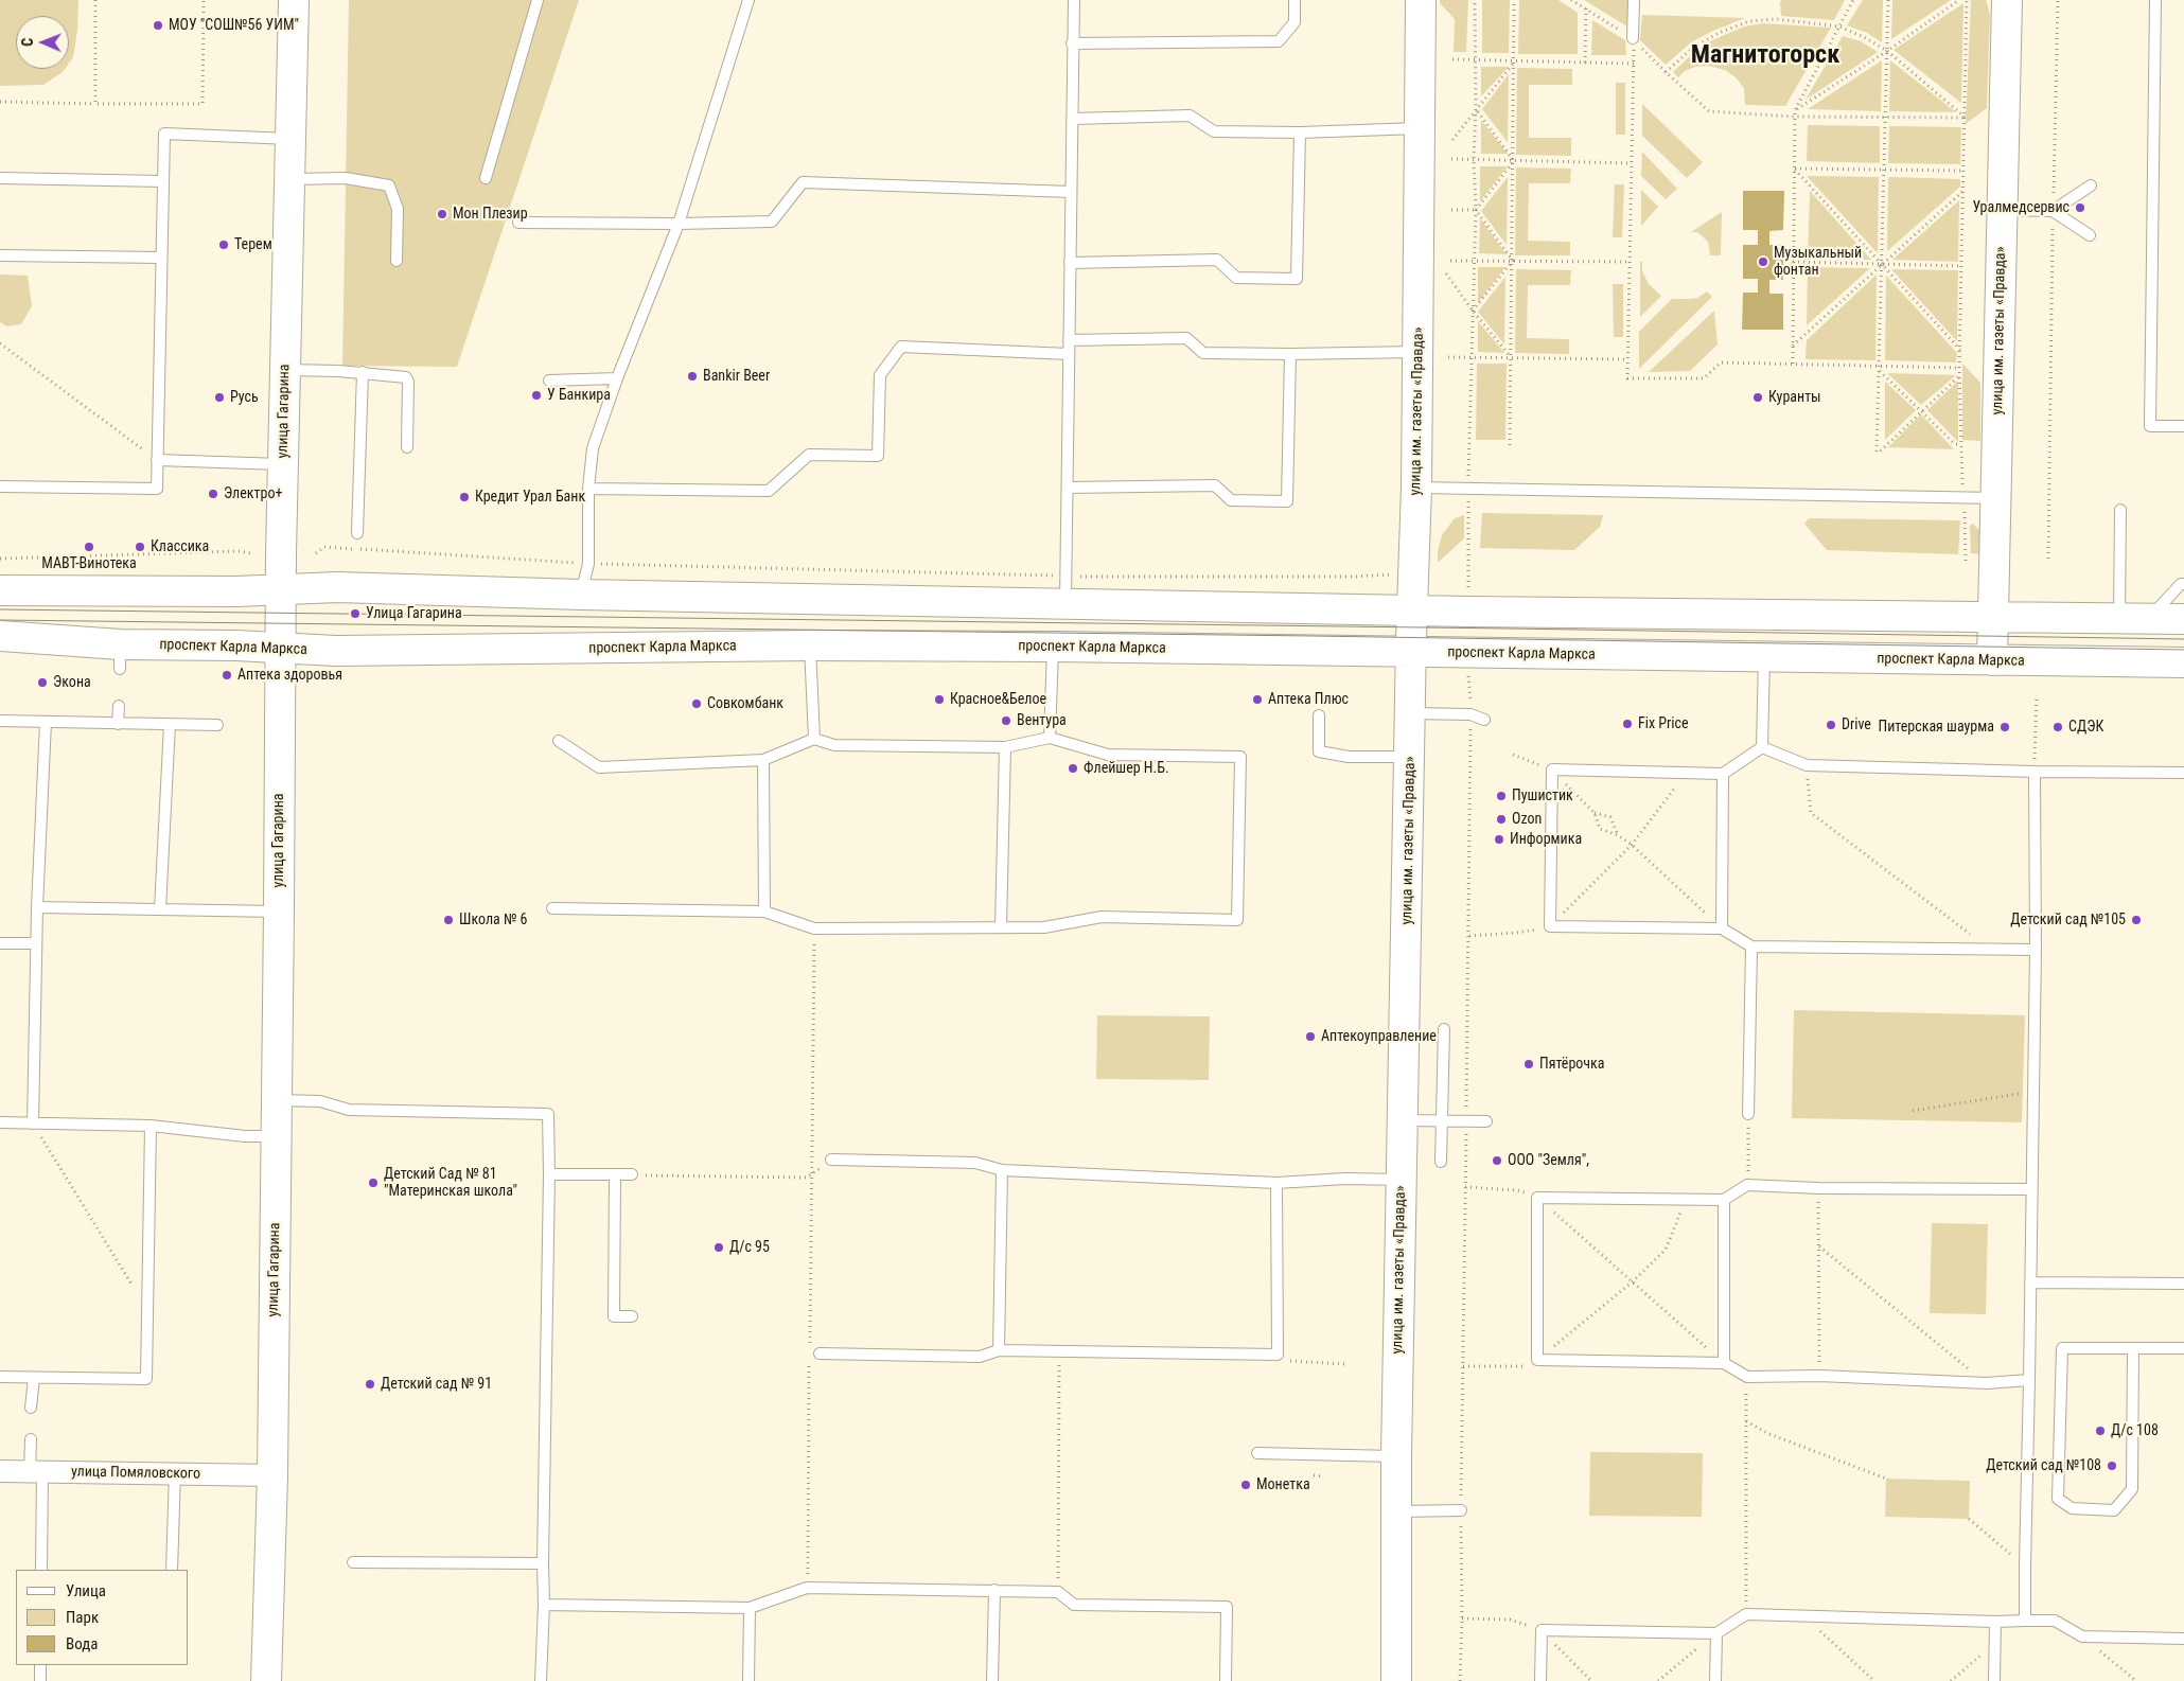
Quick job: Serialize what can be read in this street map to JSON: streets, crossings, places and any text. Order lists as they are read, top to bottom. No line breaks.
{"streets":{"main road":["улица им. газеты «Правда»","улица Гагарина","проспект Карла Маркса"],"street":["улица Помяловского"]},"crossings":[["улица им. газеты «Правда»","проспект Карла Маркса"],["улица Гагарина","проспект Карла Маркса"],["улица Гагарина","улица Помяловского"]],"districts":["Магнитогорск"],"places":["МОУ \"СОШ№56 УИМ\"","Уралмедсервис","Мон Плезир","Терем","Музыкальный фонтан","Bankir Beer","У Банкира","Русь","Куранты","Электро+","Кредит Урал Банк","МАВТ-Винотека","Классика","Улица Гагарина","Аптека здоровья","Экона","Красное&Белое","Аптека Плюс","Совкомбанк","Вентура","Fix Price","Drive","Питерская шаурма","СДЭК","Флейшер Н.Б.","Пушистик","Ozon","Информика","Школа № 6","Детский сад №105","Аптекоуправление","Пятёрочка","ООО \"Земля\",","Детский Сад № 81 \"Материнская школа\"","Д/с 95","Детский сад № 91","Д/с 108","Детский сад №108","Монетка"],"legend":["Улица","Парк","Вода"],"north":"left"}
